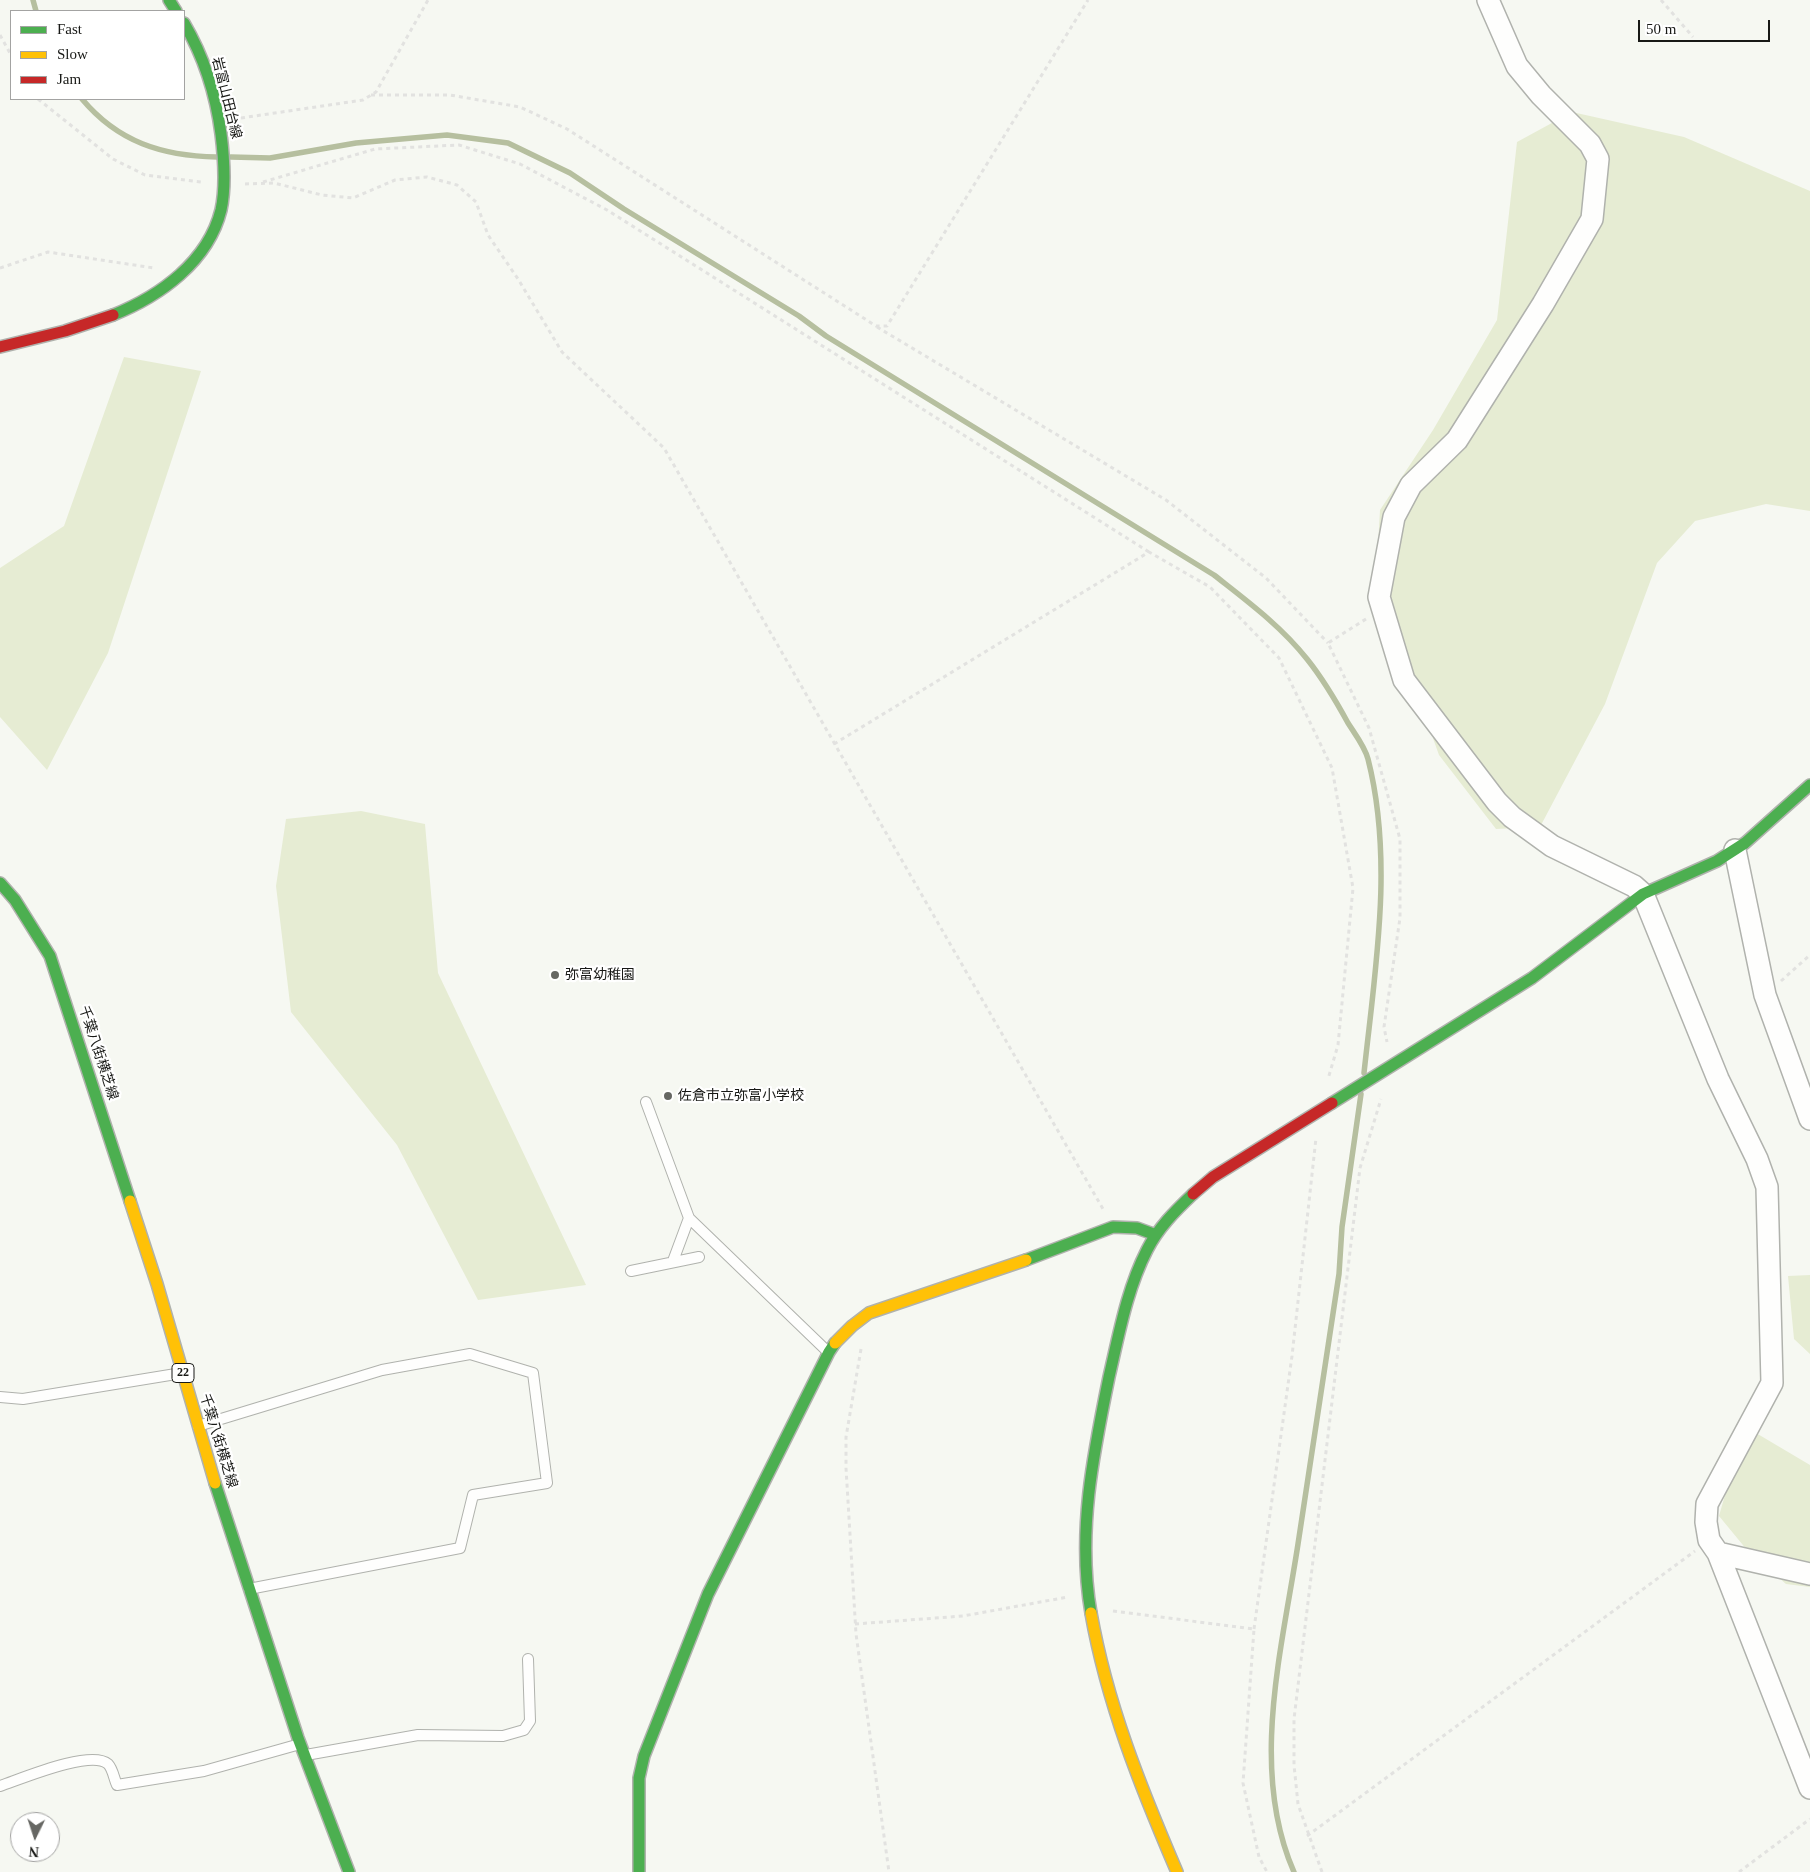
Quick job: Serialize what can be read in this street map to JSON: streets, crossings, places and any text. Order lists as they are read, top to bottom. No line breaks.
{"streets":{"street":["岩富山田台線","千葉八街横芝線","22"]},"places":["弥富幼稚園","佐倉市立弥富小学校"],"legend":["Fast","Slow","Jam"],"scale_bar":"50 m","north":"bottom"}
